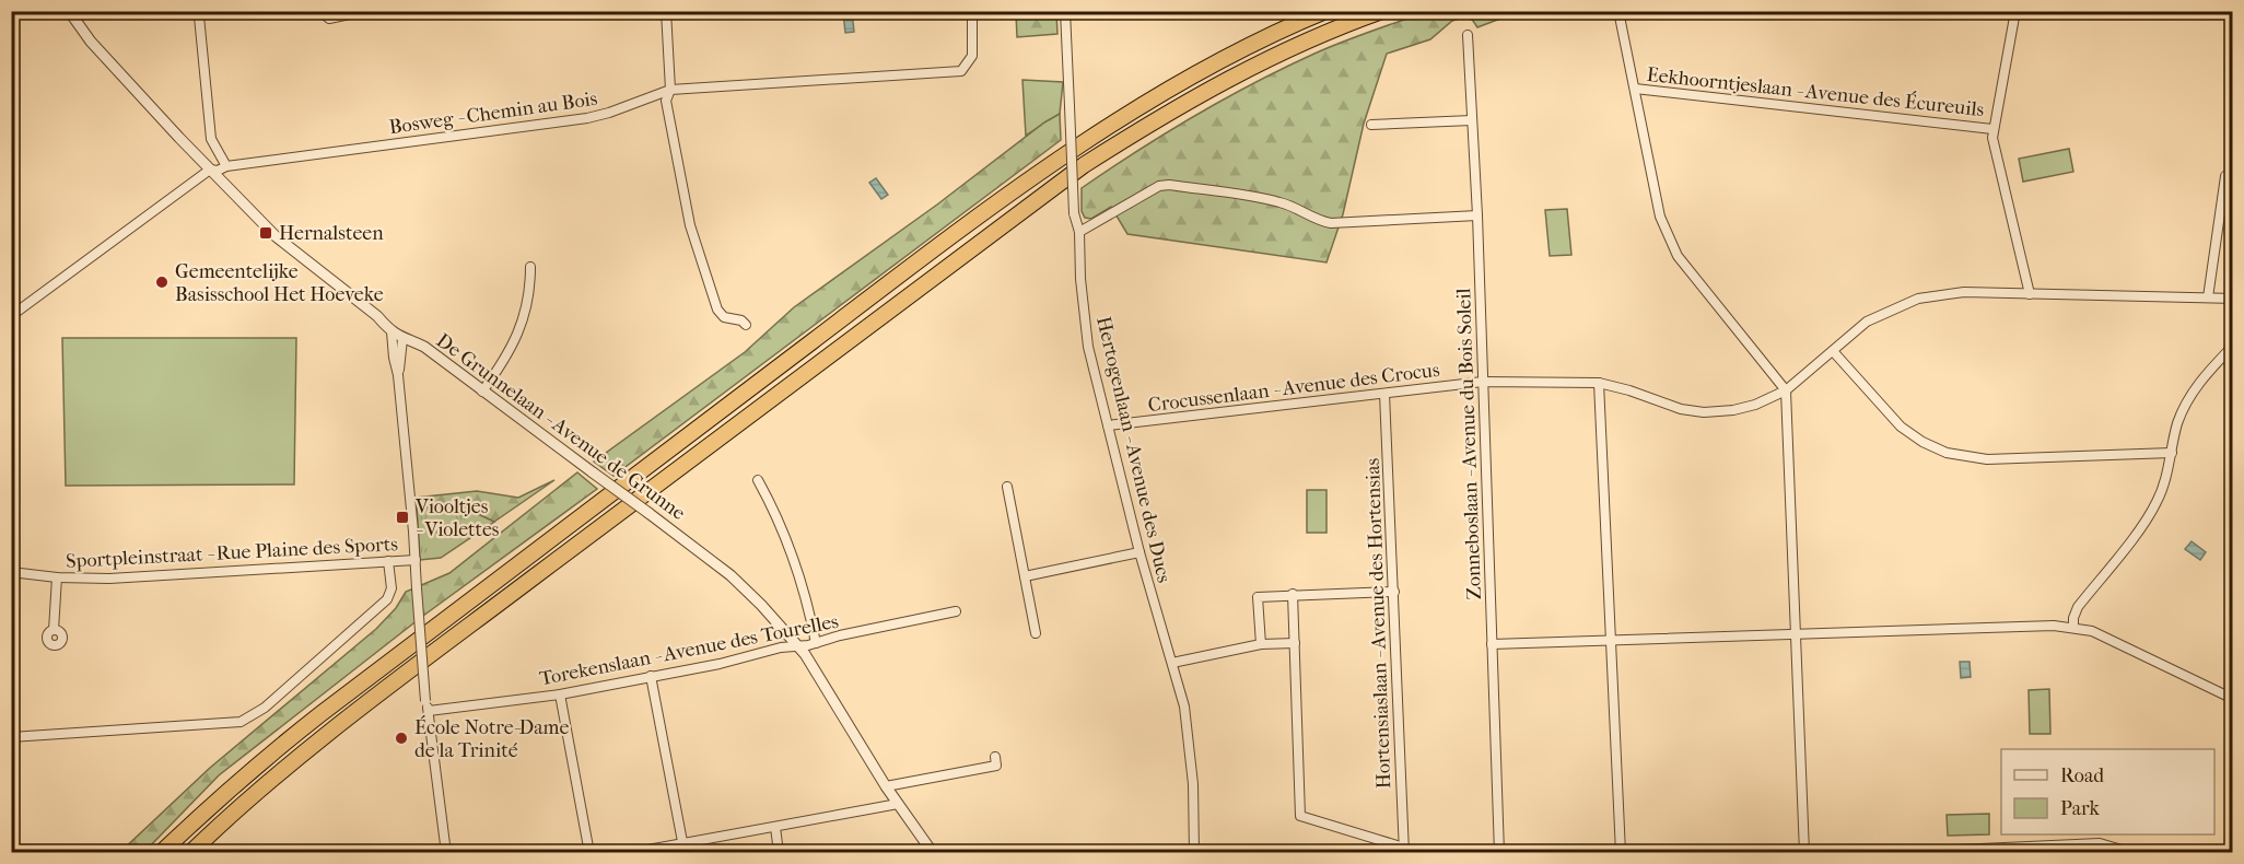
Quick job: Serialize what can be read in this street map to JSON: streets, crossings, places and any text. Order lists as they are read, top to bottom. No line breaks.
{"streets":{"street":["Eekhoorntjeslaan - Avenue des Écureuils","Bosweg - Chemin au Bois","Crocussenlaan - Avenue des Crocus","De Grunnelaan - Avenue de Grunne","Zonneboslaan - Avenue du Bois Soleil","Hertogenlaan - Avenue des Ducs","Sportpleinstraat - Rue Plaine des Sports","Hortensiaslaan - Avenue des Hortensias","Torekenslaan - Avenue des Tourelles"]},"crossings":[["Bosweg - Chemin au Bois","De Grunnelaan - Avenue de Grunne"],["Crocussenlaan - Avenue des Crocus","Zonneboslaan - Avenue du Bois Soleil"],["Crocussenlaan - Avenue des Crocus","Hertogenlaan - Avenue des Ducs"],["Crocussenlaan - Avenue des Crocus","Hortensiaslaan - Avenue des Hortensias"],["De Grunnelaan - Avenue de Grunne","Torekenslaan - Avenue des Tourelles"]],"places":{"transit":["Hernalsteen","Viooltjes - Violettes"],"other":["Gemeentelijke Basisschool Het Hoeveke","École Notre-Dame de la Trinité"]},"legend":["Road","Park"]}
